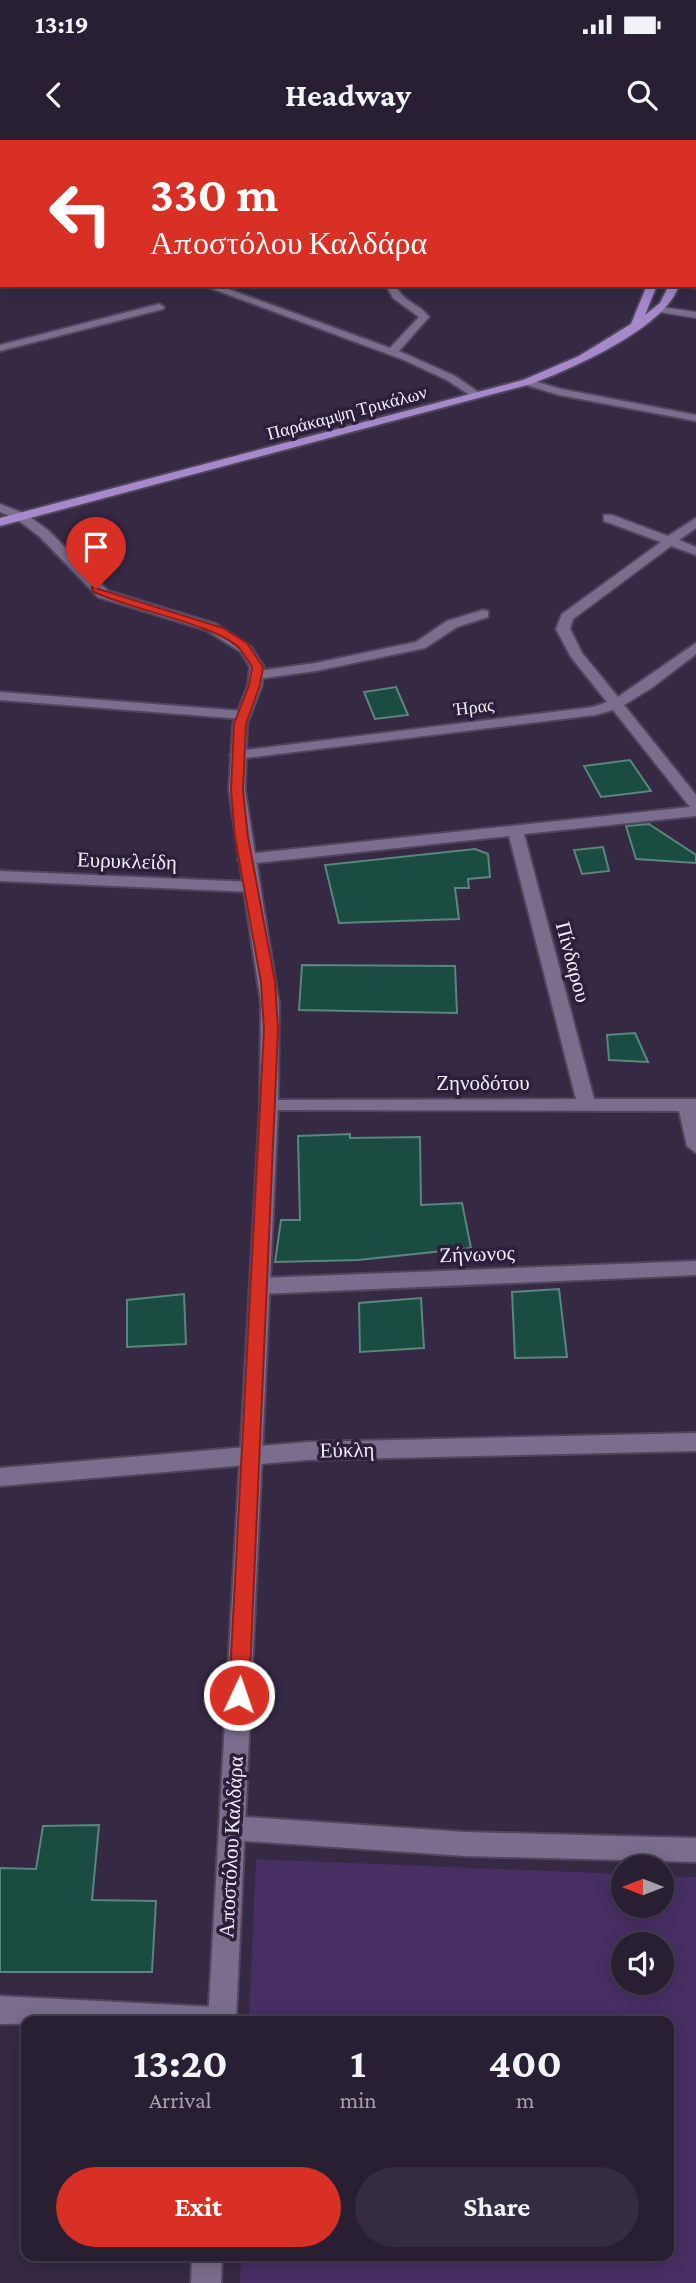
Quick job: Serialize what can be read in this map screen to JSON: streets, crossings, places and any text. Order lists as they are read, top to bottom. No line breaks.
{"streets":{"main road":["Παράκαμψη Τρικάλων"],"street":["Ήρας","Ευρυκλείδη","Πίνδαρου","Ζηνοδότου","Ζήνωνος","Εύκλη","Αποστόλου Καλδάρα"]},"crossings":[["Ήρας","Αποστόλου Καλδάρα"],["Ευρυκλείδη","Αποστόλου Καλδάρα"],["Πίνδαρου","Ζηνοδότου"],["Ζηνοδότου","Αποστόλου Καλδάρα"],["Ζήνωνος","Αποστόλου Καλδάρα"],["Εύκλη","Αποστόλου Καλδάρα"]],"north":"left","page":{"status":"13:19","header":"Headway","turn":["330 m","Αποστόλου Καλδάρα"],"eta":["13:20","Arrival","1","min","400","m"],"buttons":["Exit","Share"]}}
